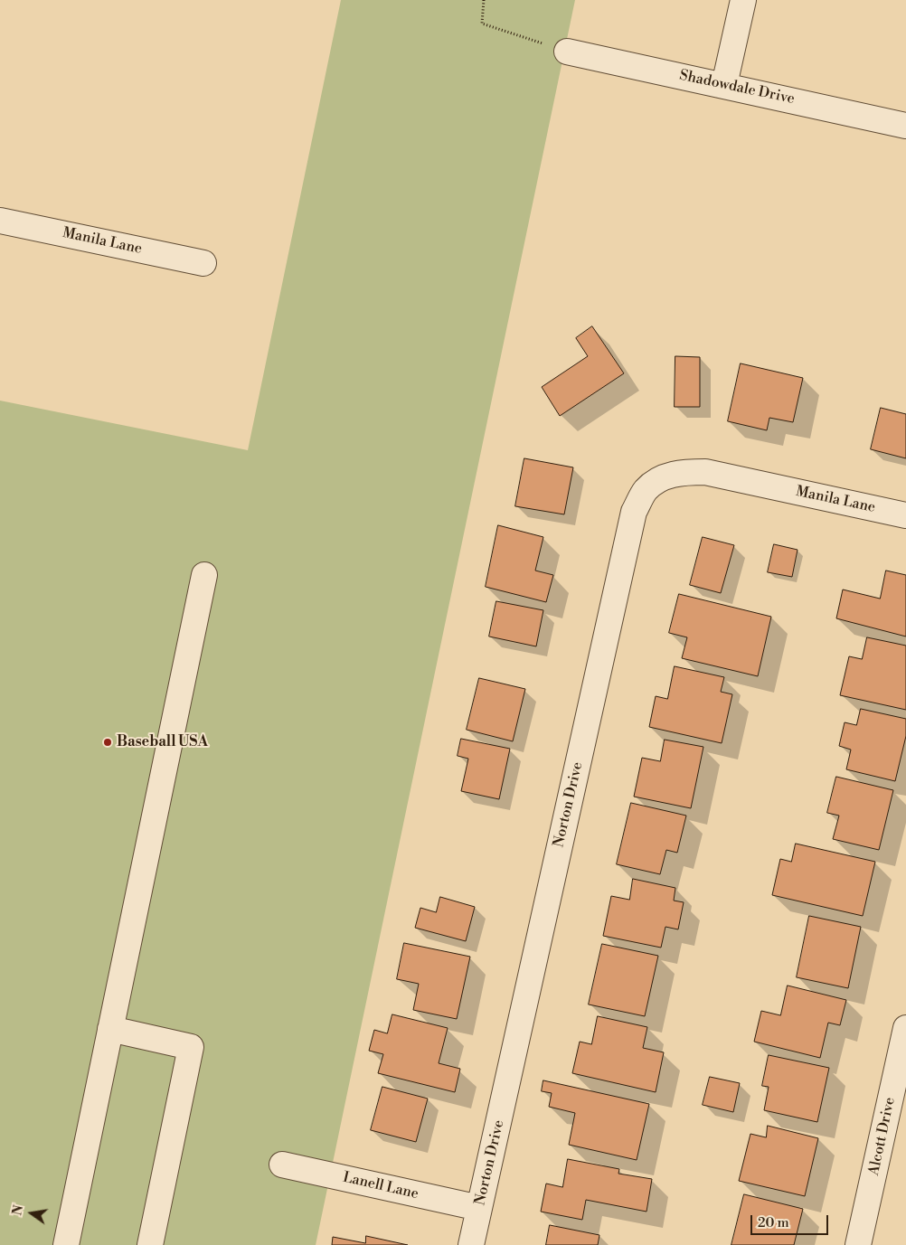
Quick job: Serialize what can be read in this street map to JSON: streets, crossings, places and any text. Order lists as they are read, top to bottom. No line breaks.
{"streets":{"street":["Shadowdale Drive","Manila Lane","Norton Drive","Alcott Drive","Lanell Lane"]},"crossings":[["Manila Lane","Norton Drive"],["Norton Drive","Lanell Lane"]],"places":["Baseball USA"],"scale_bar":"20 m","north":"left"}
